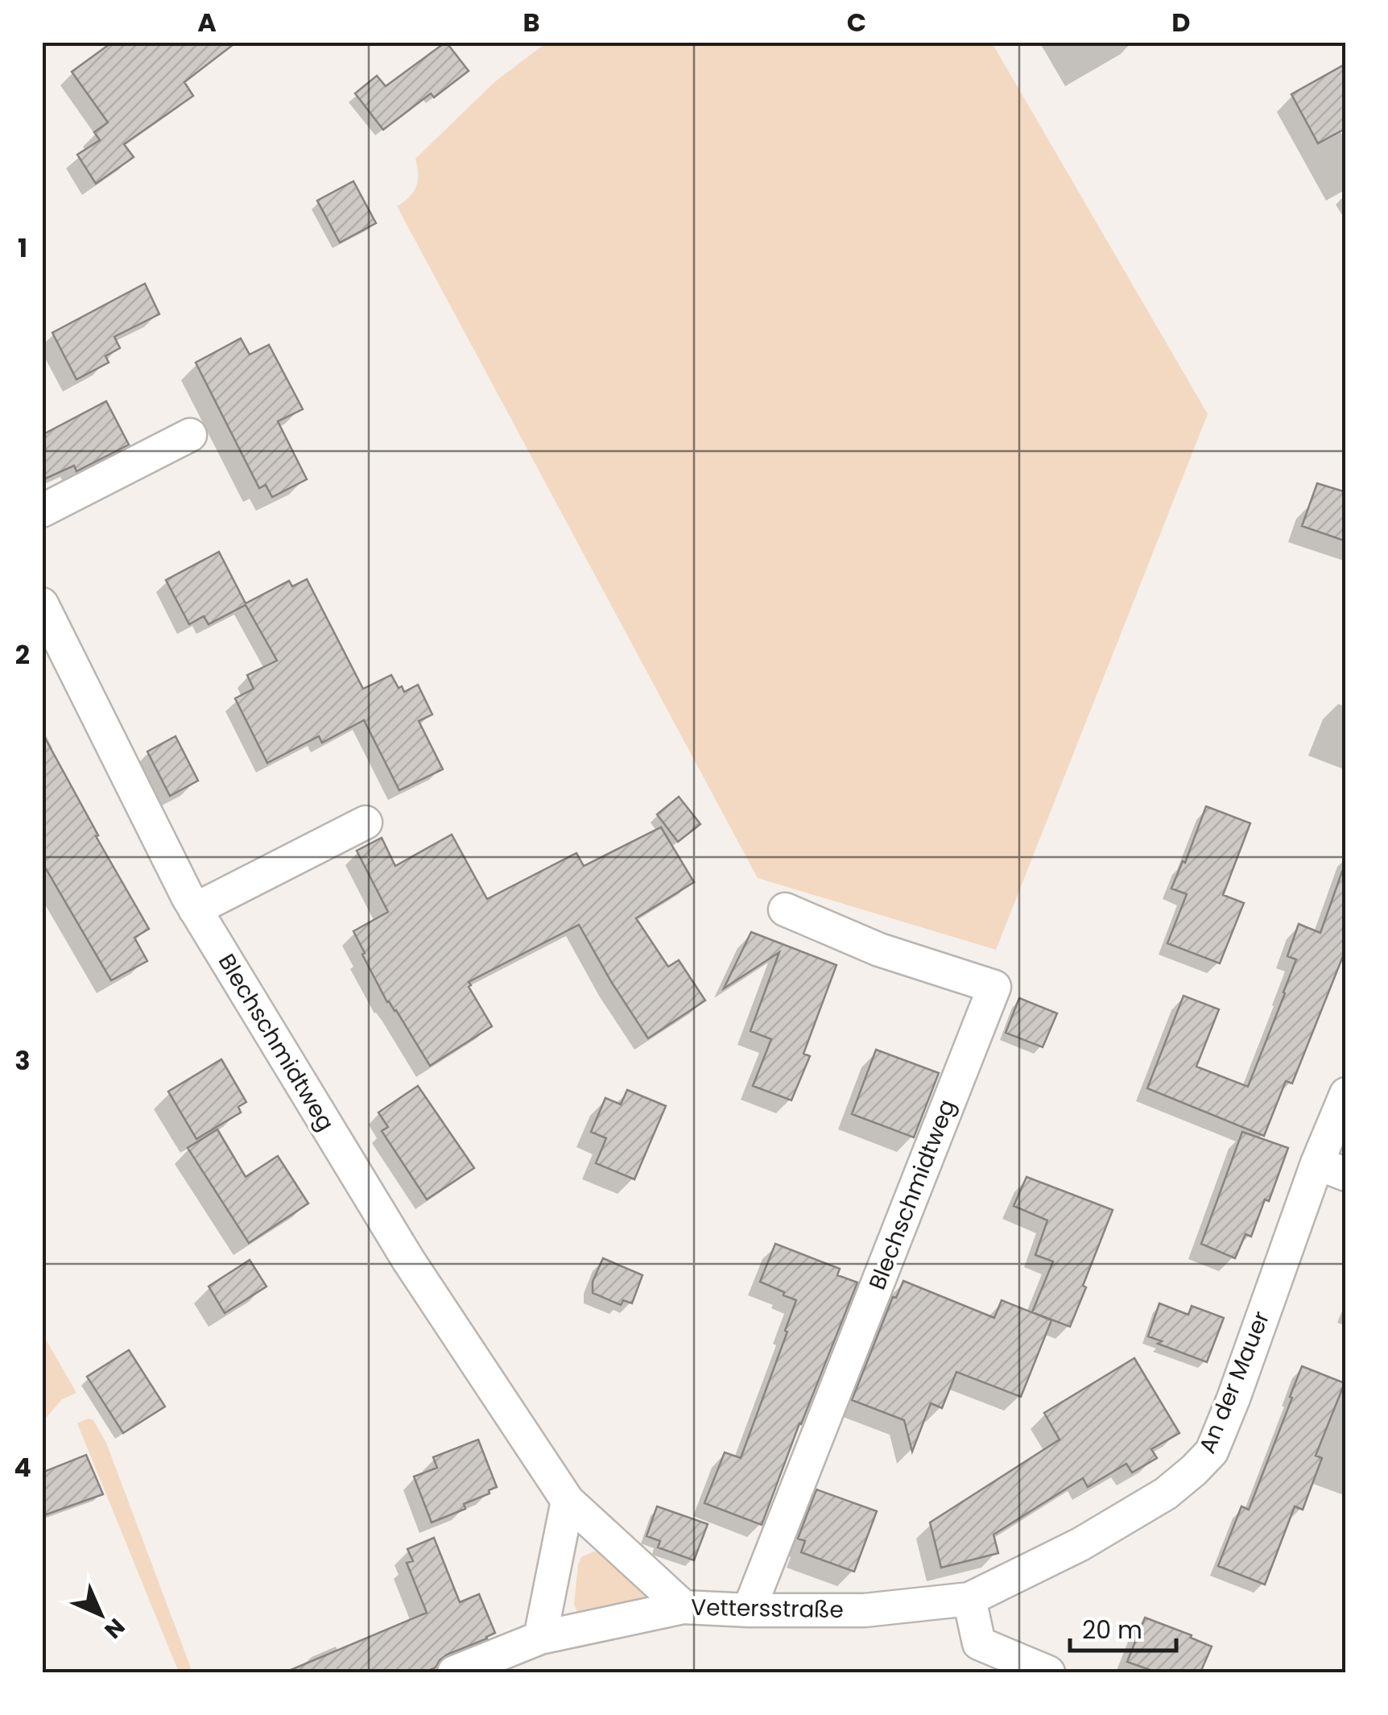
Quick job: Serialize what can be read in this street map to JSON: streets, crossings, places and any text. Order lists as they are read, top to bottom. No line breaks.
{"streets":{"street":["Blechschmidtweg","An der Mauer","Vettersstraße"]},"crossings":[["Blechschmidtweg","Vettersstraße"],["An der Mauer","Vettersstraße"]],"scale_bar":"20 m","north":"bottom right","grid":{"columns":["A","B","C","D"],"rows":["1","2","3","4"]}}
